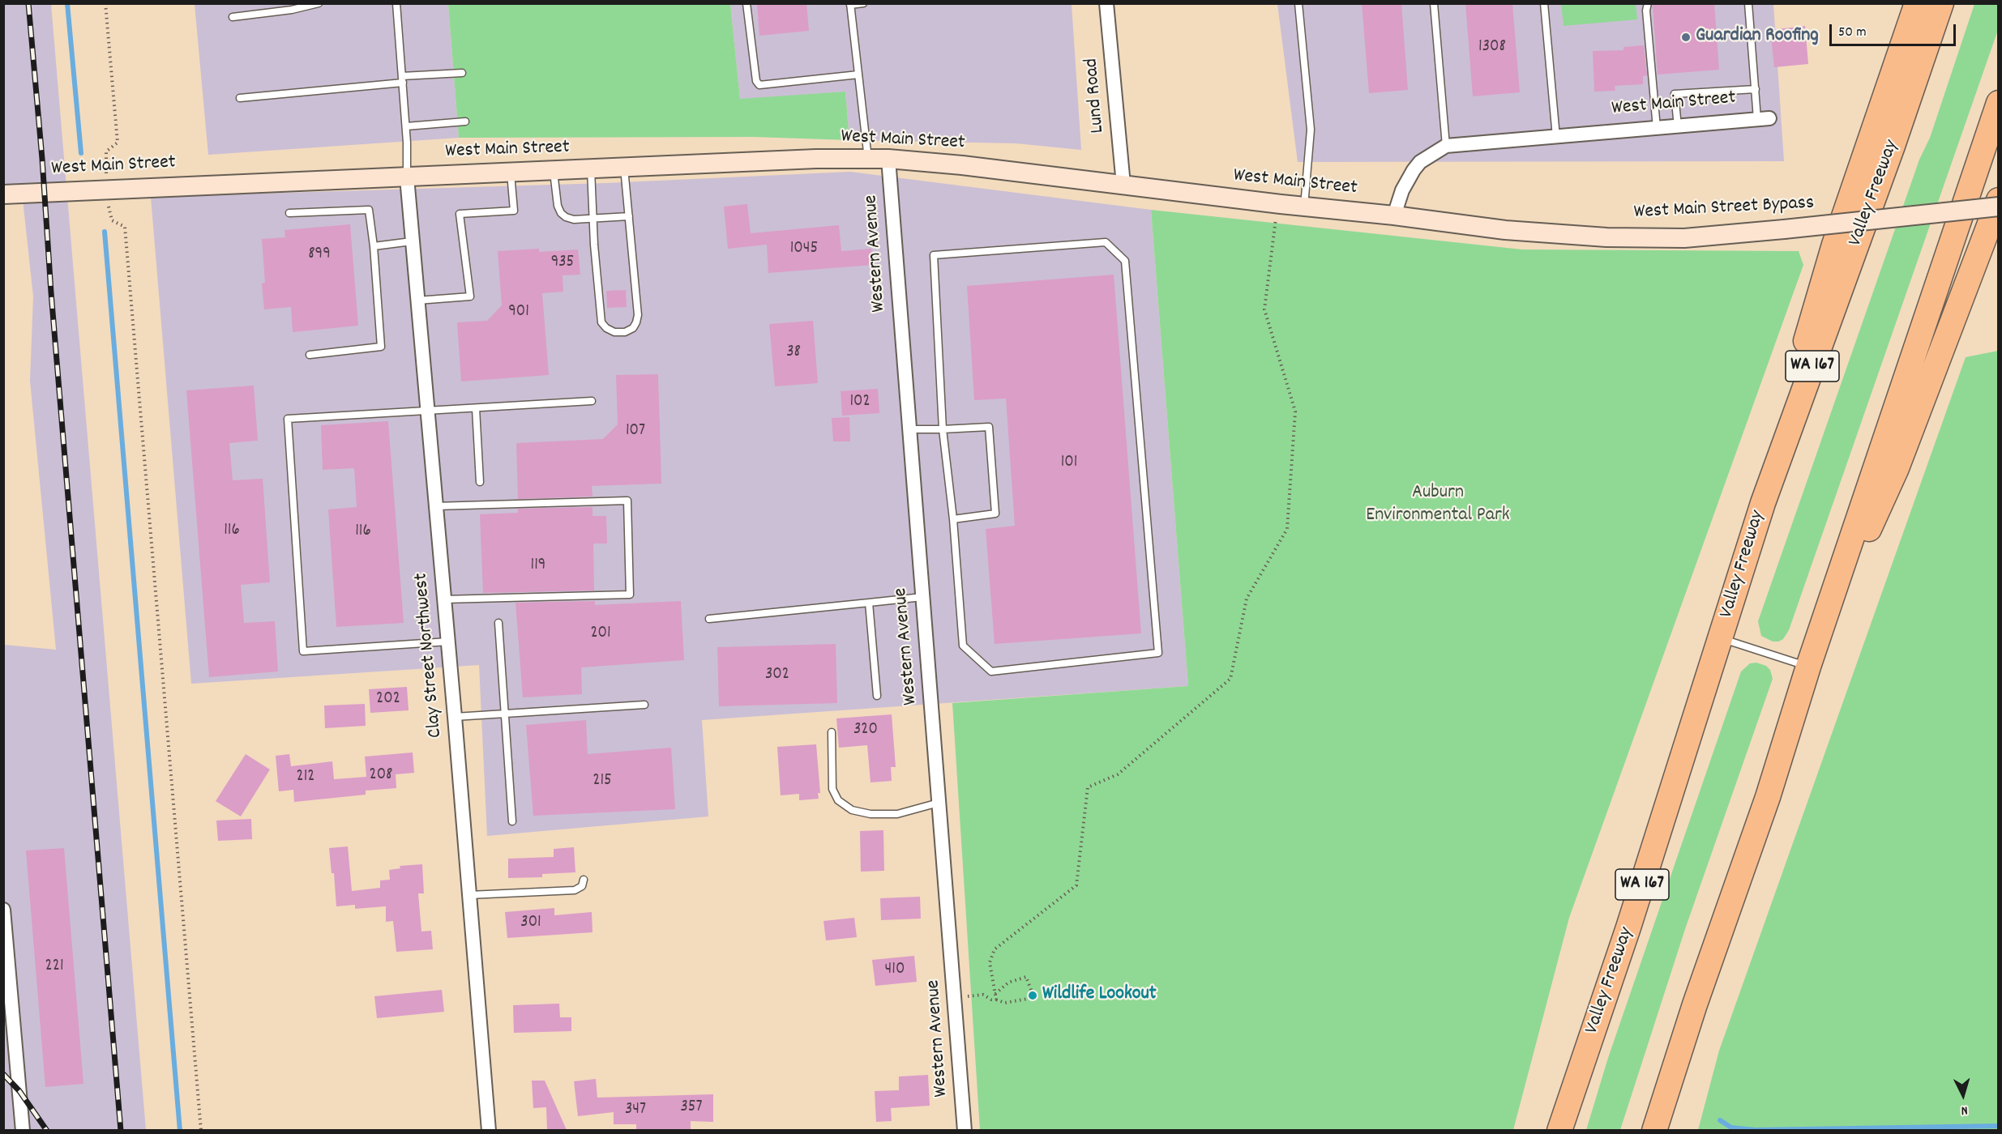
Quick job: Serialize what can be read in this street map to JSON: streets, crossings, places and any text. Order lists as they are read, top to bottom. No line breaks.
{"streets":{"highway":["Valley Freeway","WA 167"],"main road":["West Main Street","West Main Street Bypass"],"street":["Lund Road","Western Avenue","Clay Street Northwest"]},"crossings":[["Lund Road","West Main Street"],["West Main Street","West Main Street Bypass"],["West Main Street","Western Avenue"],["West Main Street","Clay Street Northwest"]],"parks":["Auburn Environmental Park"],"places":["Guardian Roofing","Wildlife Lookout"],"house_numbers":["1308","1045","899","935","901","38","102","107","101","116","116","119","201","302","202","320","208","212","215","301","221","410","357","347"],"scale_bar":"50 m","north":"bottom"}
